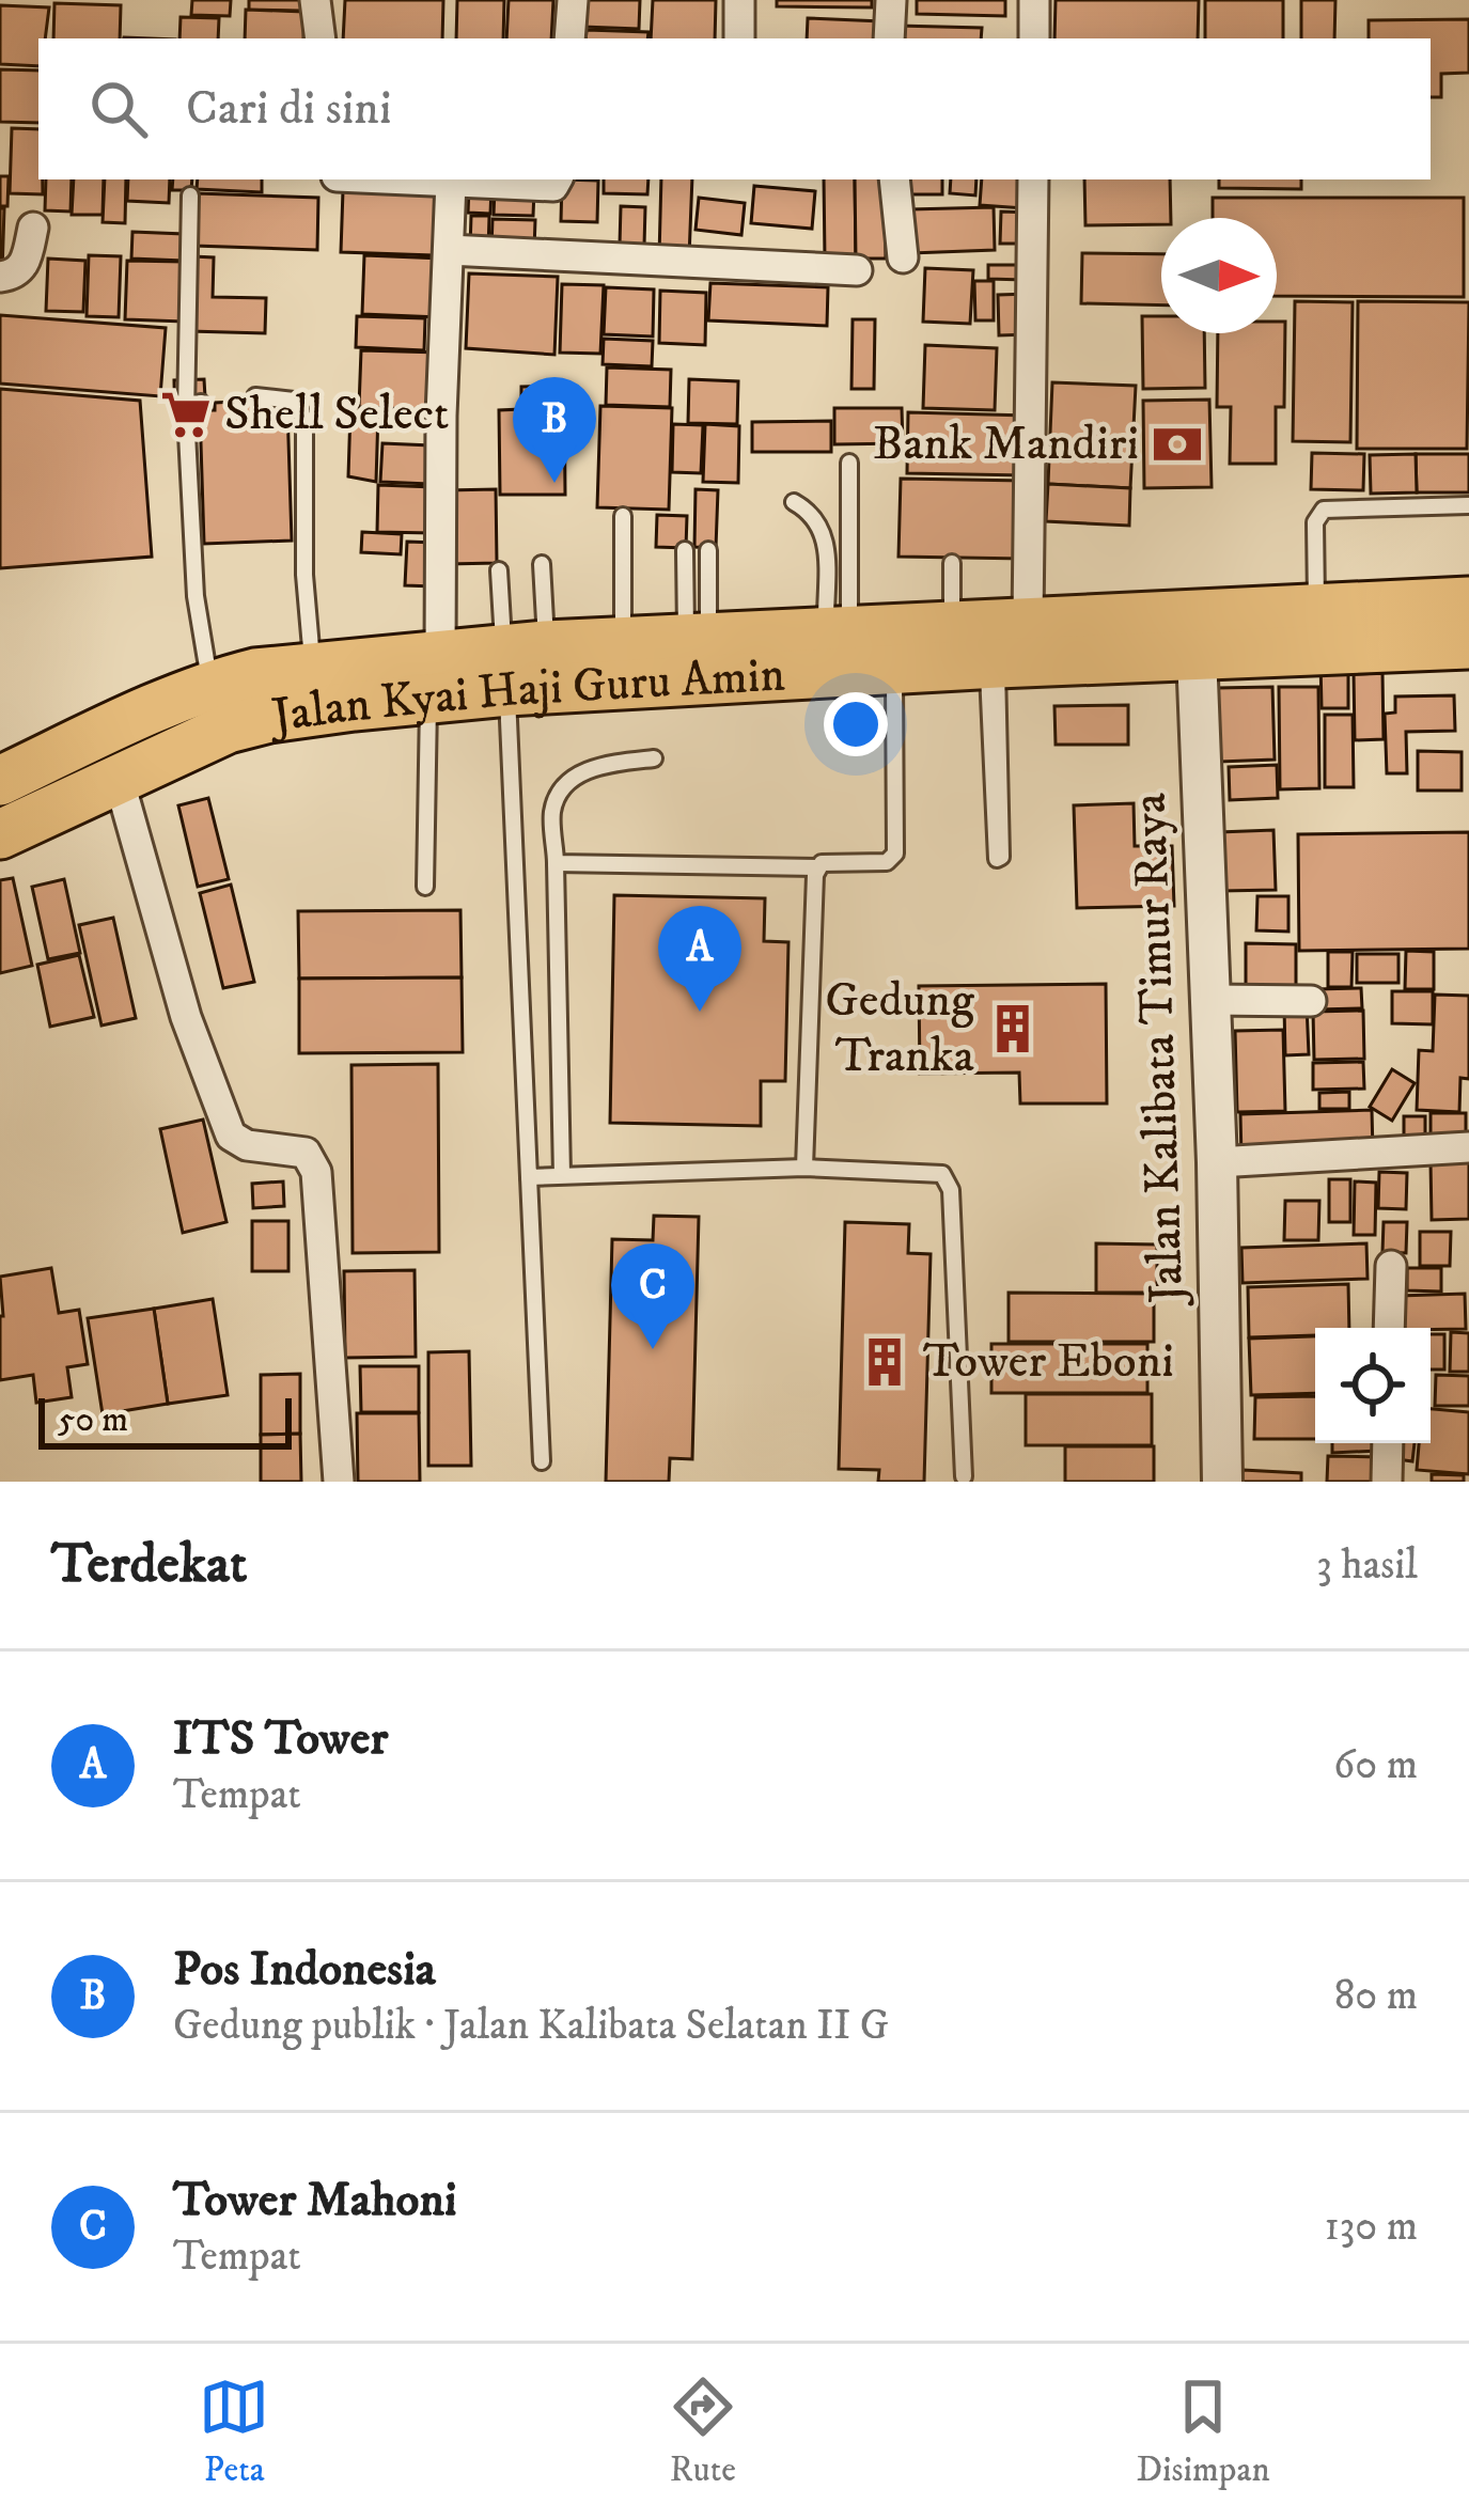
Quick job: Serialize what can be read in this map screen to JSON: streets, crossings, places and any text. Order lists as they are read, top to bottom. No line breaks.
{"streets":{"main road":["Jalan Kyai Haji Guru Amin"],"street":["Jalan Kalibata Timur Raya"]},"crossings":[["Jalan Kyai Haji Guru Amin","Jalan Kalibata Timur Raya"]],"places":{"supermarket":["Shell Select"],"bank":["Bank Mandiri"],"building":["Gedung Tranka","Tower Eboni"]},"scale_bar":"50 m","north":"right","page":{"search":"Cari di sini","pins":["B","A","C"],"scale":"50 m","heading":["Terdekat","3 hasil"],"list":[{"mark":"A","name":"ITS Tower","note":"Tempat","value":"60 m"},{"mark":"B","name":"Pos Indonesia","note":"Gedung publik · Jalan Kalibata Selatan II G","value":"80 m"},{"mark":"C","name":"Tower Mahoni","note":"Tempat","value":"130 m"}],"nav":["Peta","Rute","Disimpan"]}}
